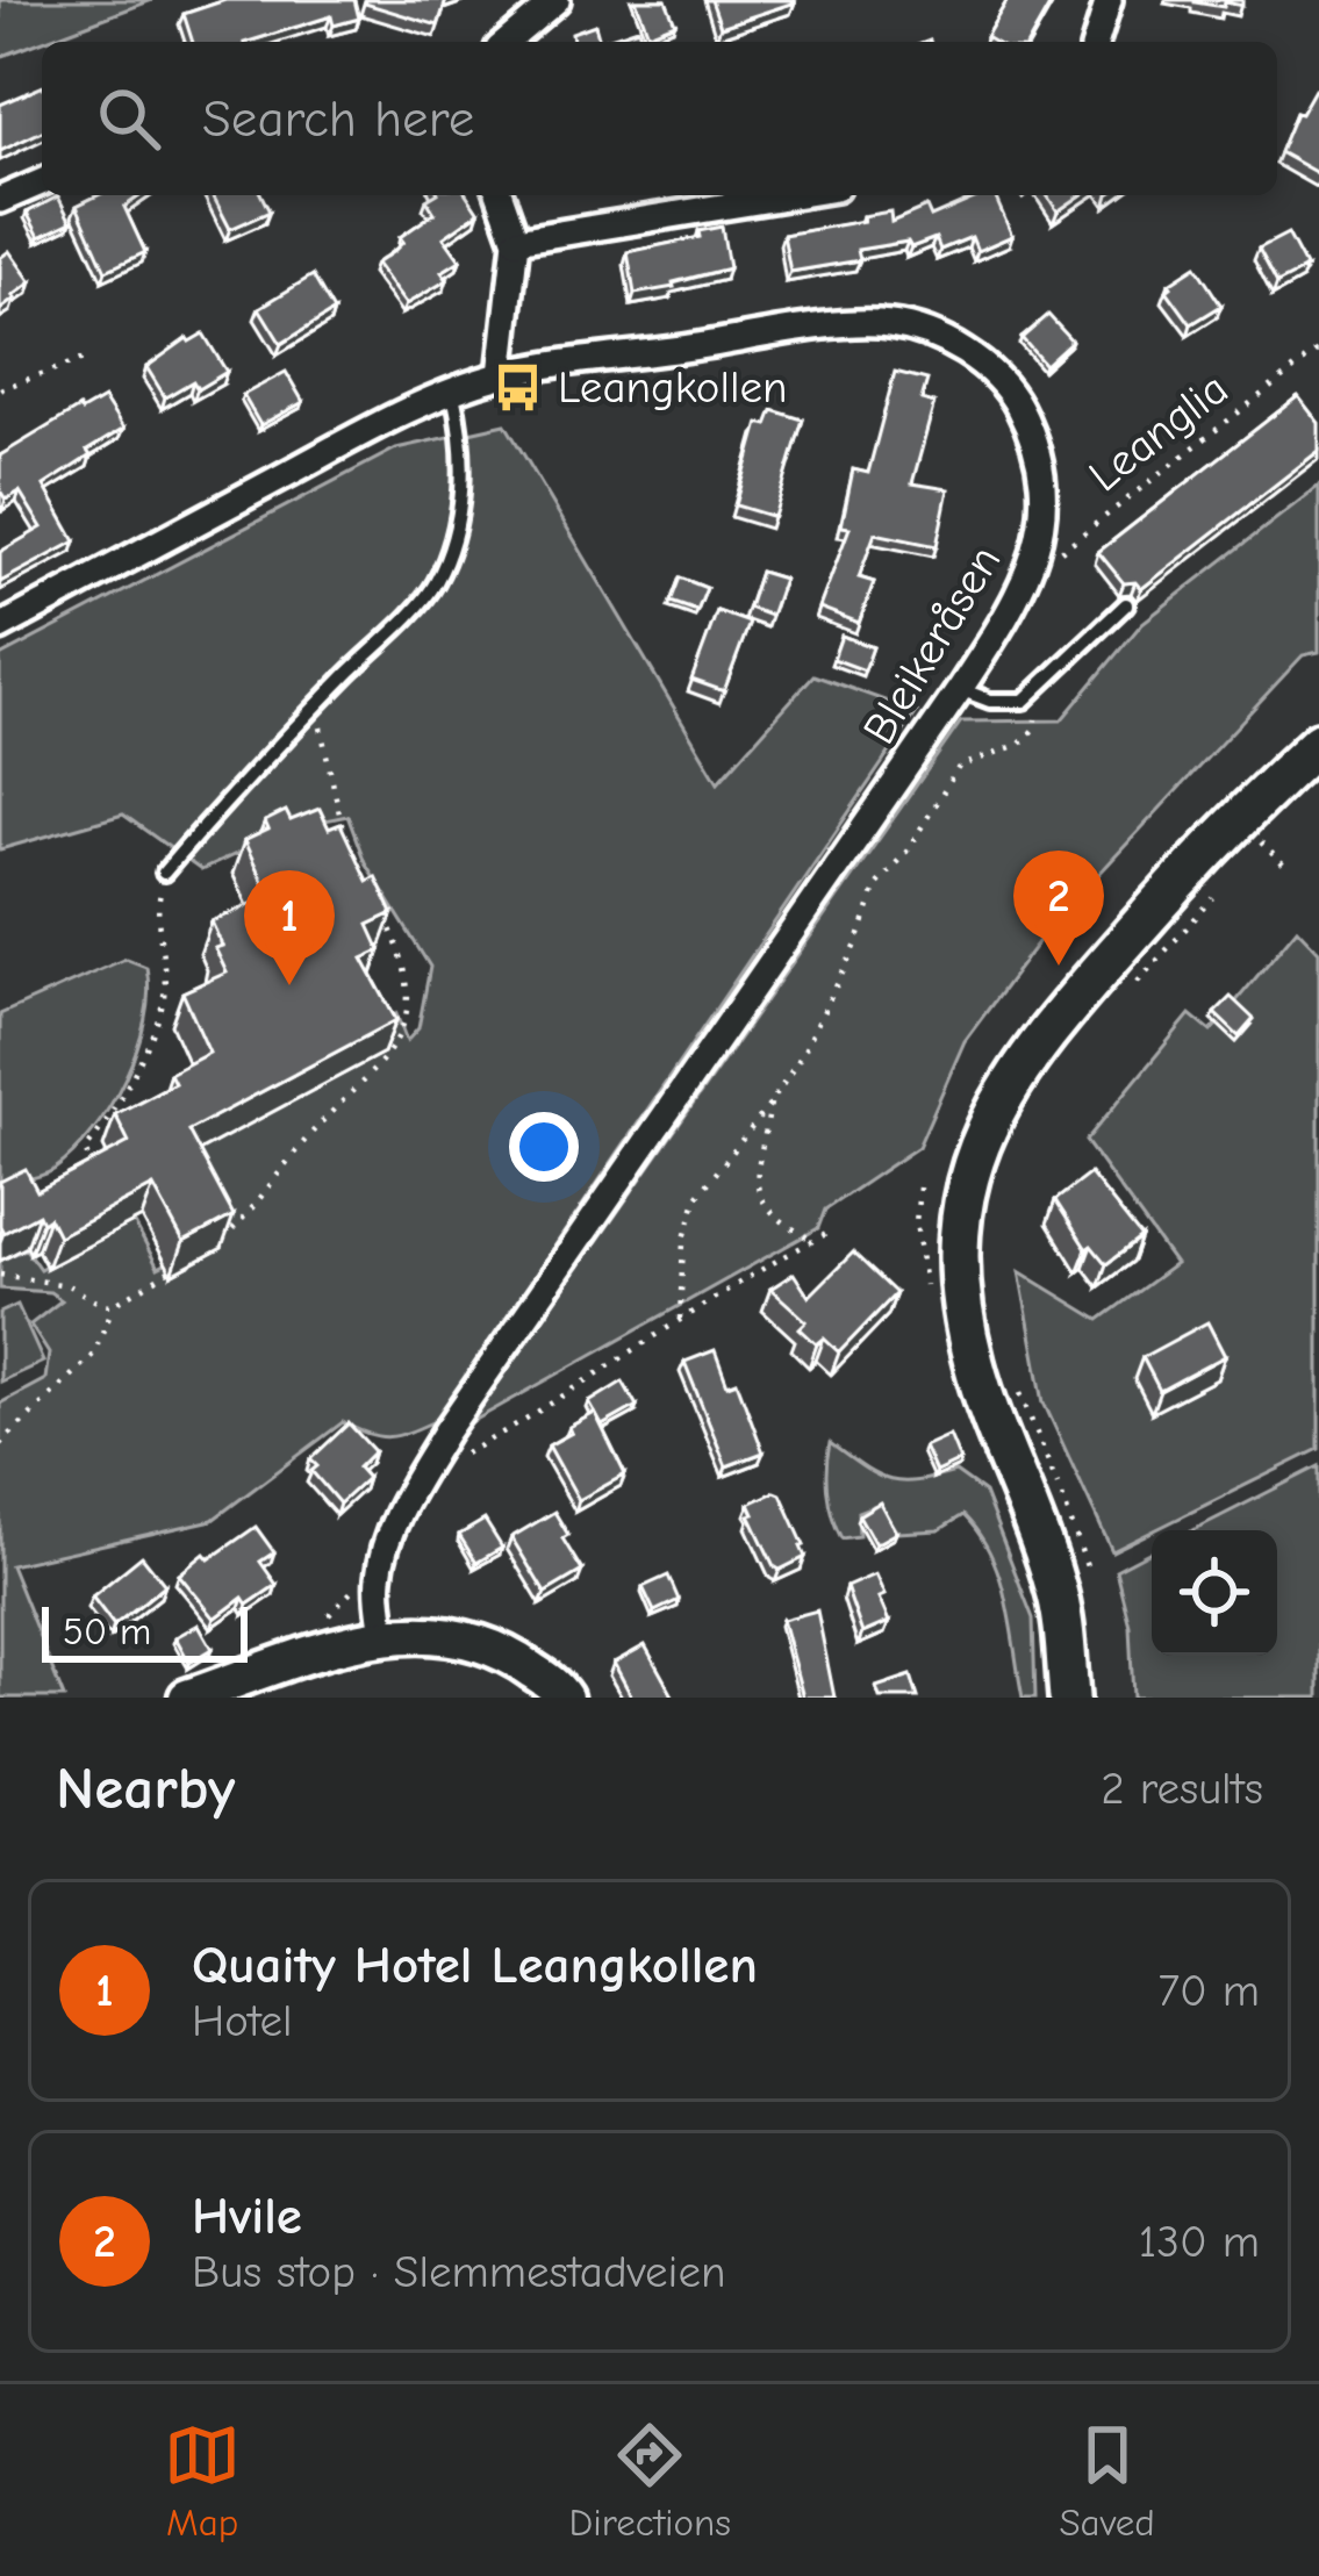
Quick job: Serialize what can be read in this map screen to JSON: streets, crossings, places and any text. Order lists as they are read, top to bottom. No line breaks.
{"streets":{"street":["Bleikeråsen"],"path":["Leanglia"]},"crossings":[["Leanglia","Bleikeråsen"]],"places":{"bus stop":["Leangkollen"]},"scale_bar":"50 m","page":{"search":"Search here","pins":["2","1"],"scale":"50 m","heading":["Nearby","2 results"],"list":[{"mark":"1","name":"Quaity Hotel Leangkollen","note":"Hotel","value":"70 m"},{"mark":"2","name":"Hvile","note":"Bus stop · Slemmestadveien","value":"130 m"}],"nav":["Map","Directions","Saved"]}}
